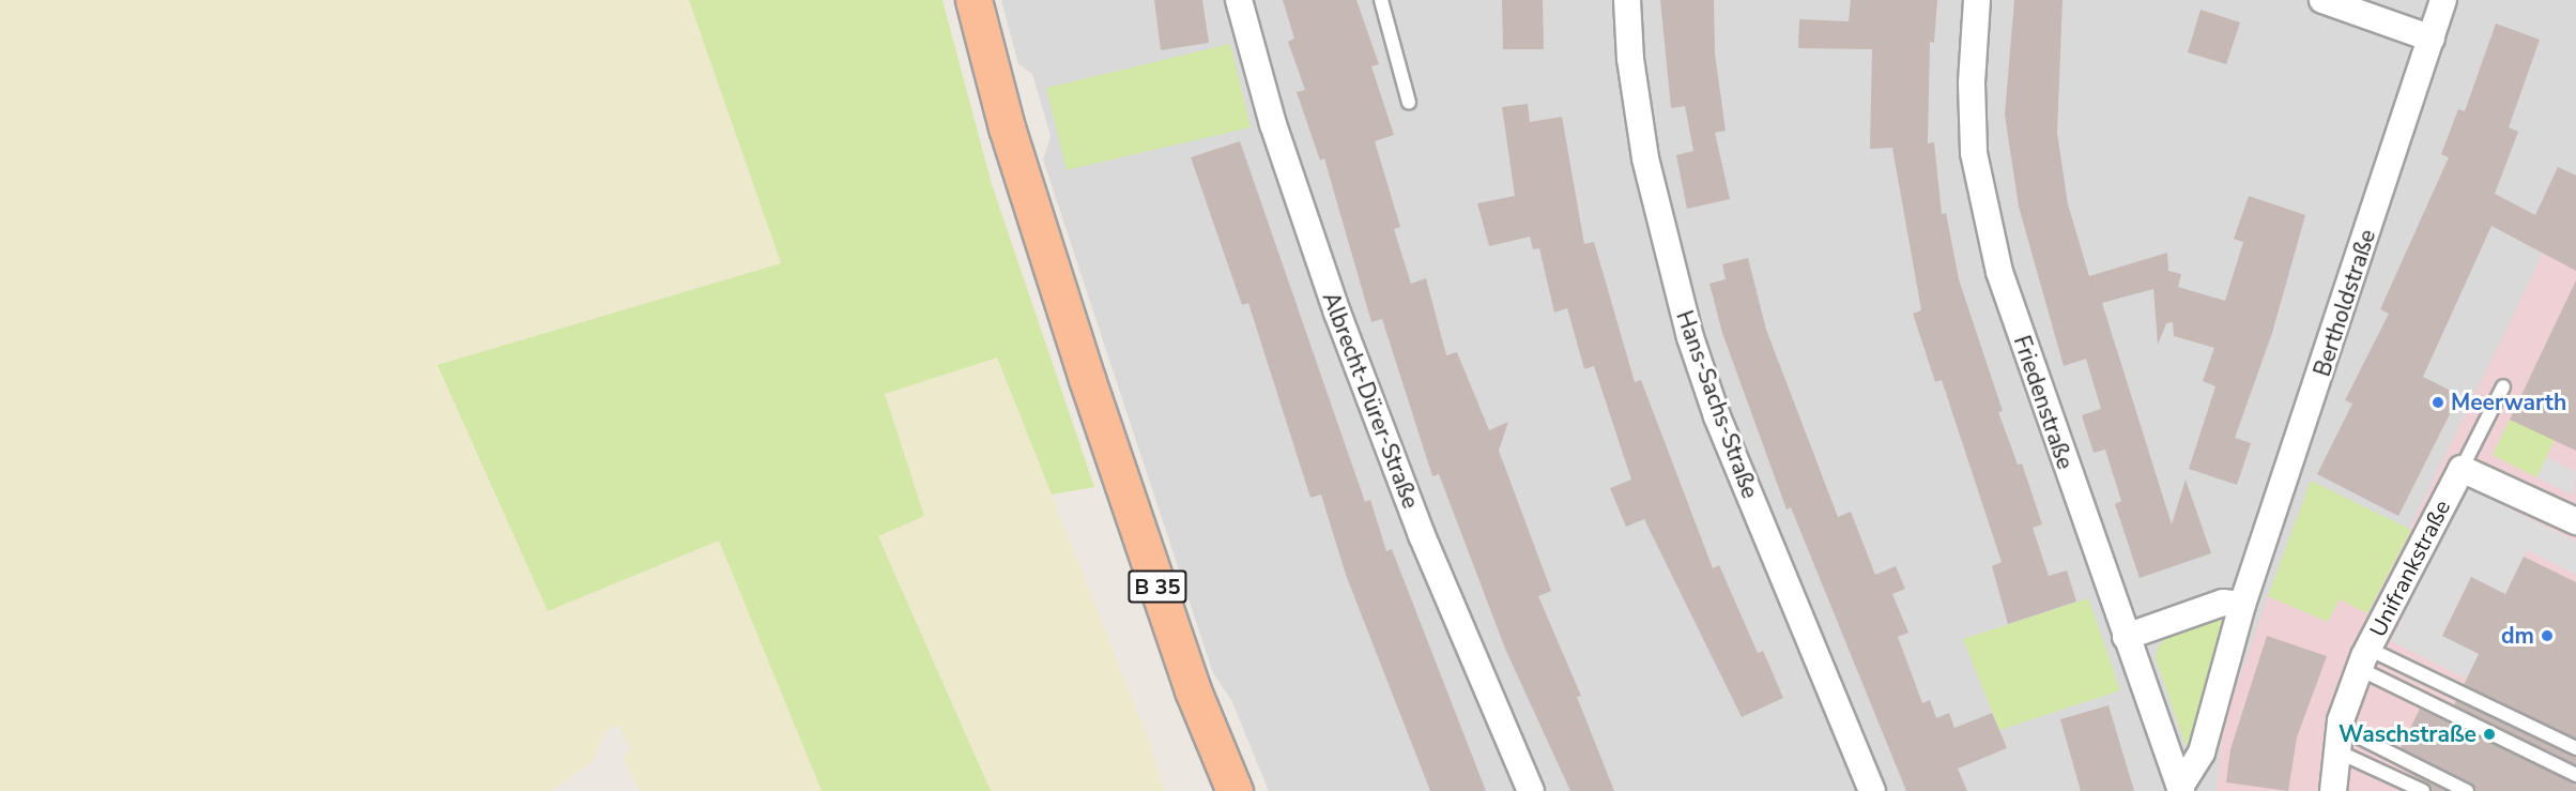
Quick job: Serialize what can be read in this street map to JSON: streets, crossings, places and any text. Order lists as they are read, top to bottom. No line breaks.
{"streets":{"main road":["B 35"],"street":["Bertholdstraße","Albrecht-Dürer-Straße","Friedenstraße","Hans-Sachs-Straße","Unifrankstraße"]},"crossings":[["Bertholdstraße","Friedenstraße"]],"places":["Meerwarth","dm","Waschstraße"]}
